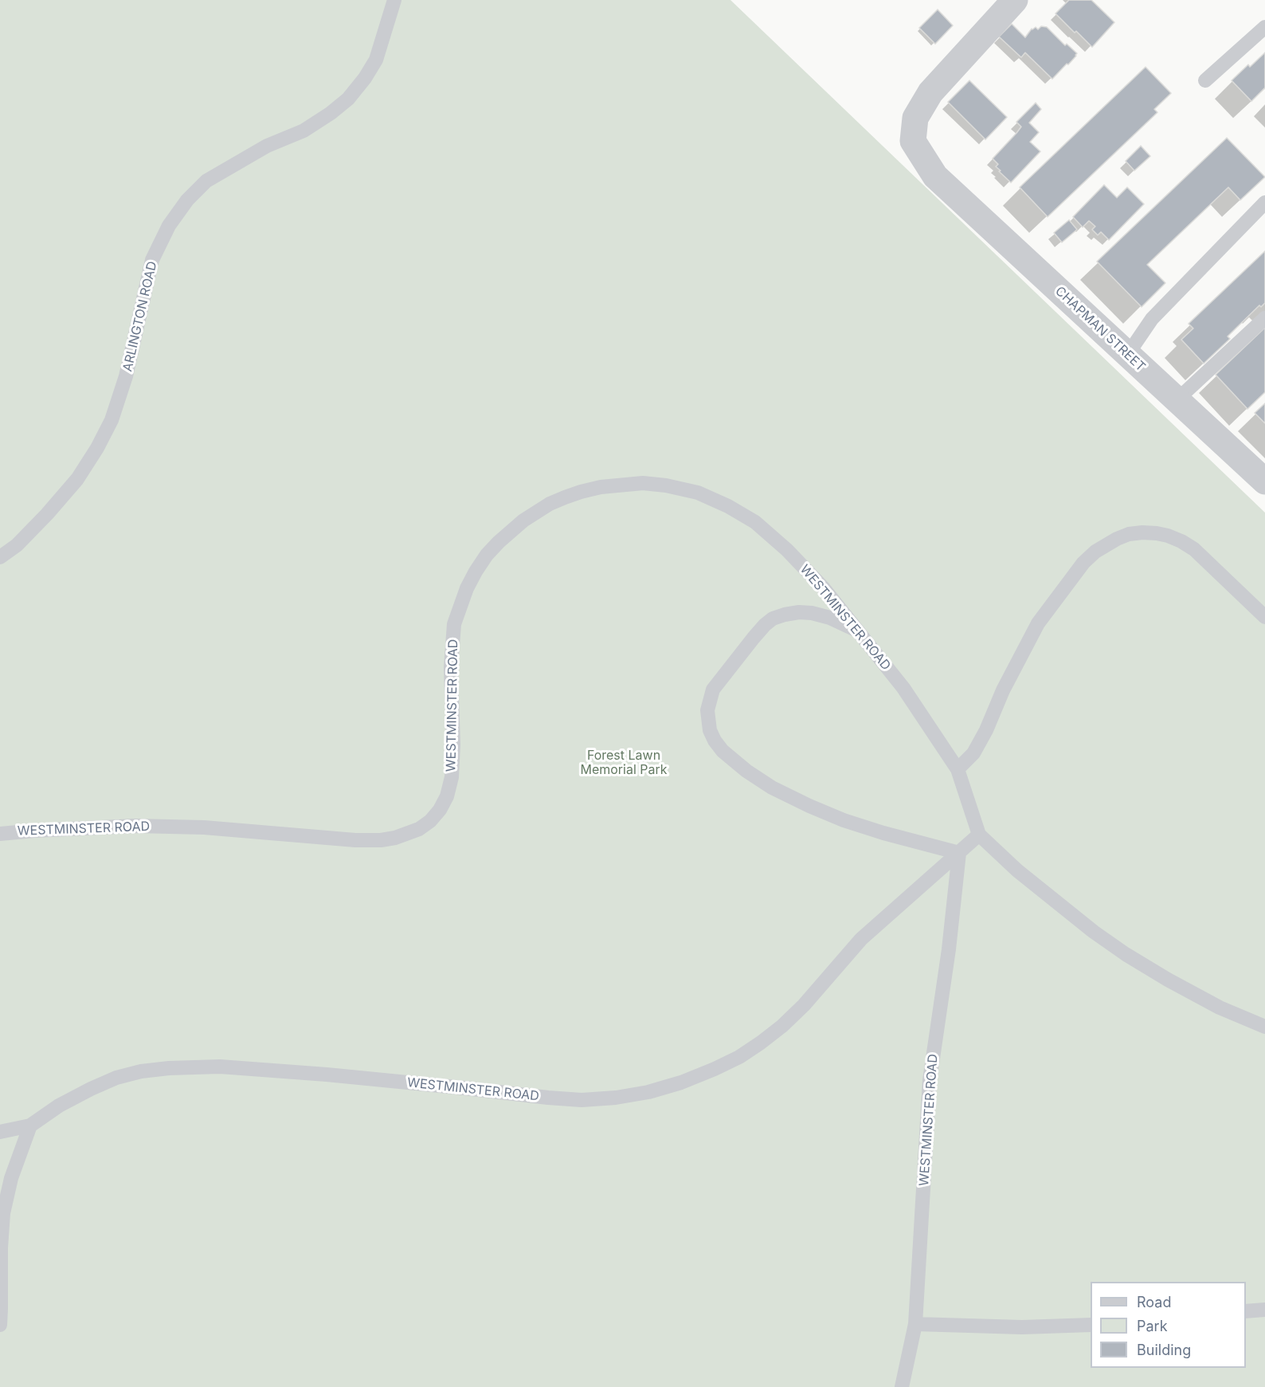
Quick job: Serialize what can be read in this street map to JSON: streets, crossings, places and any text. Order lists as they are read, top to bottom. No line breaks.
{"streets":{"street":["CHAPMAN STREET"],"lane":["ARLINGTON ROAD","WESTMINSTER ROAD"]},"parks":["Forest Lawn Memorial Park"],"legend":["Road","Park","Building"]}
